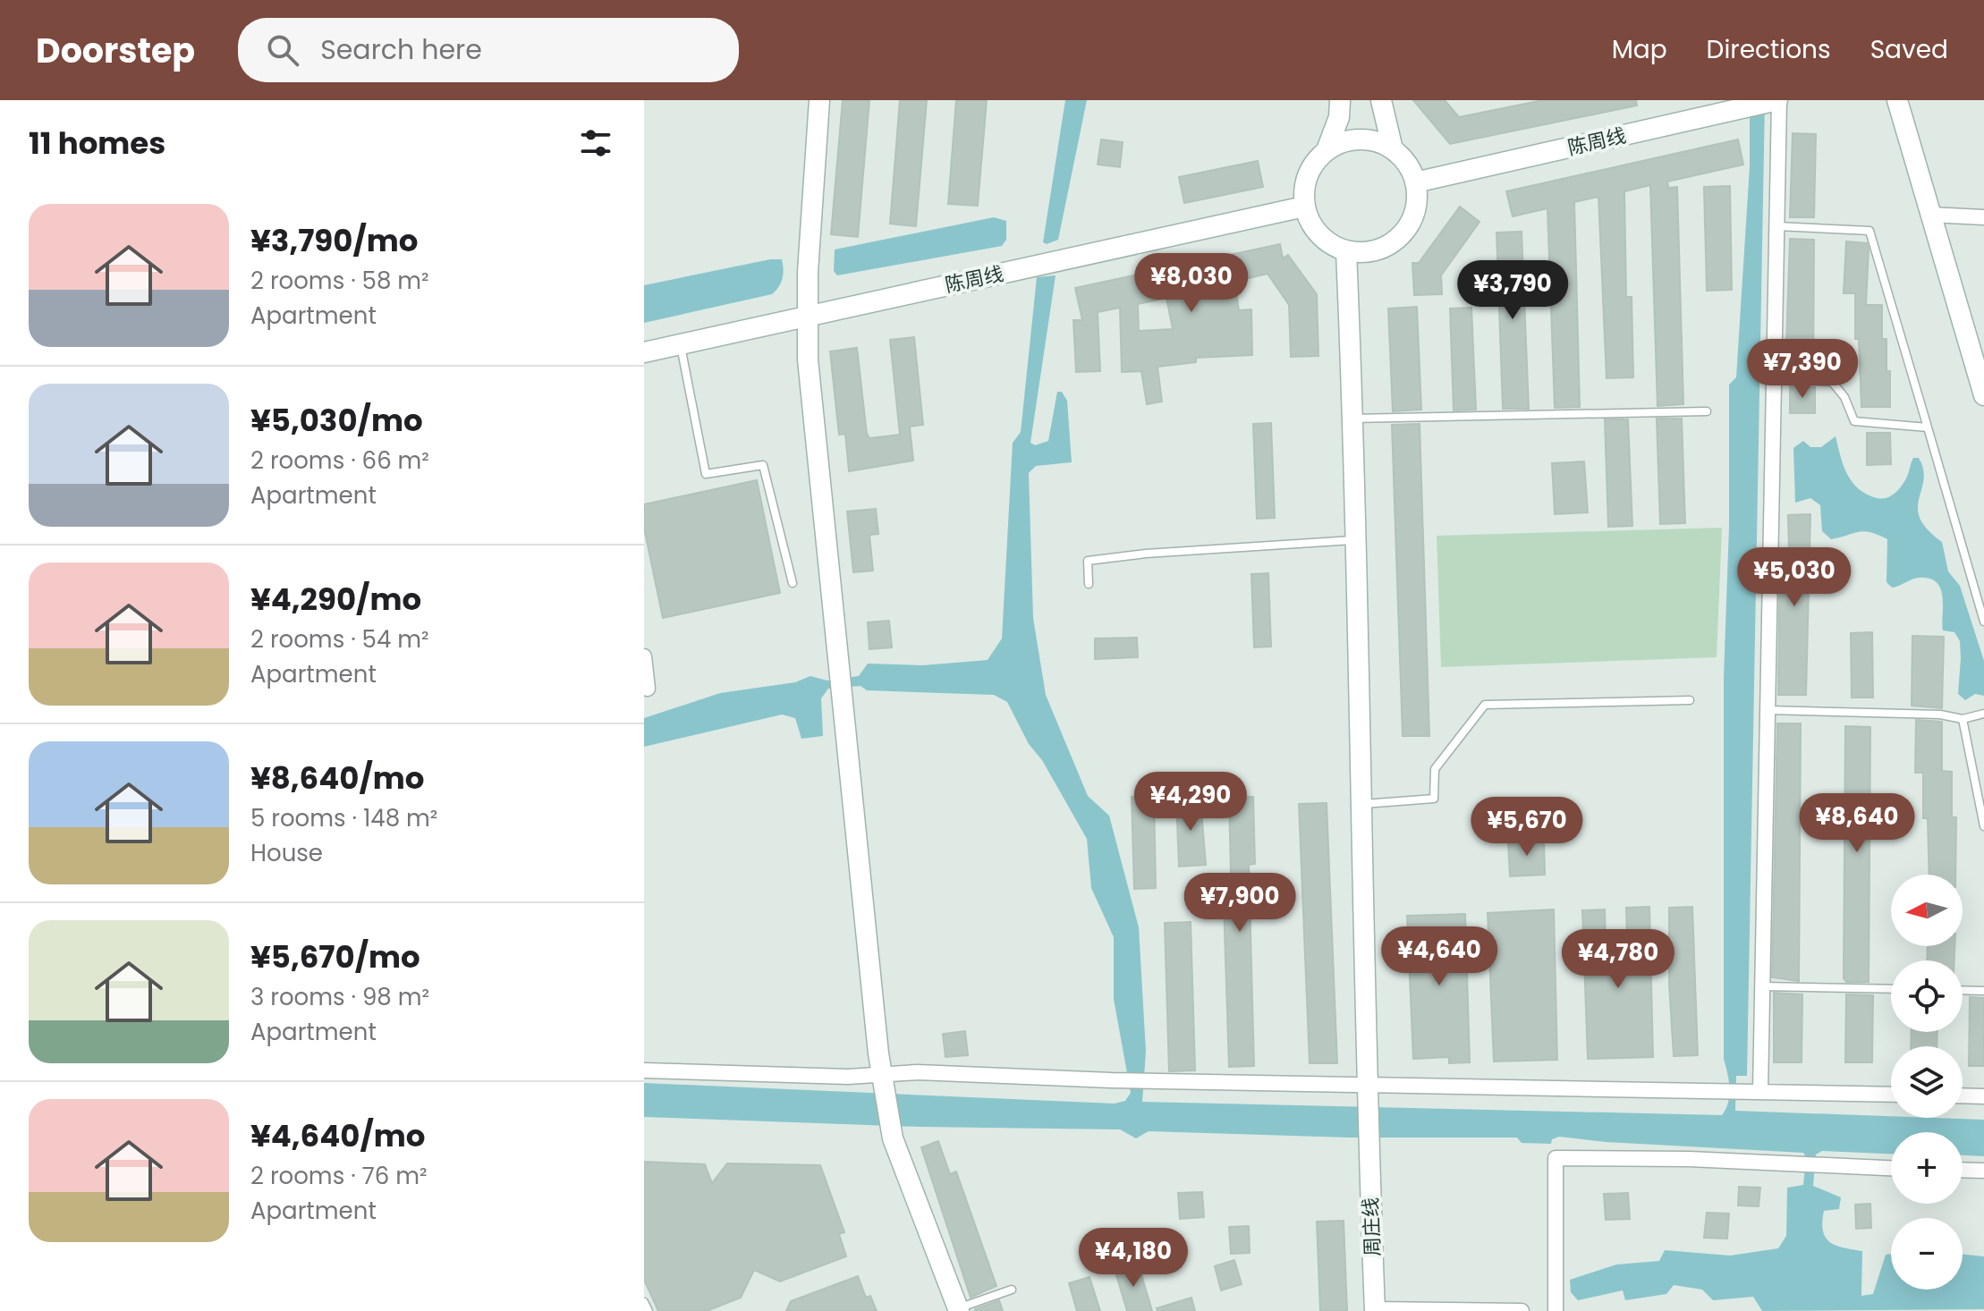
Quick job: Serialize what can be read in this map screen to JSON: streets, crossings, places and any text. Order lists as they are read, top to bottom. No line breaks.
{"streets":{"street":["陈周线","周庄线"]},"crossings":[["陈周线","周庄线"]],"north":"left","page":{"header":"Doorstep","search":"Search here","nav":["Map","Directions","Saved"],"heading":"11 homes","list":[{"name":"¥3,790/mo","note":"2 rooms · 58 m² · Apartment"},{"name":"¥5,030/mo","note":"2 rooms · 66 m² · Apartment"},{"name":"¥4,290/mo","note":"2 rooms · 54 m² · Apartment"},{"name":"¥8,640/mo","note":"5 rooms · 148 m² · House"},{"name":"¥5,670/mo","note":"3 rooms · 98 m² · Apartment"},{"name":"¥4,640/mo","note":"2 rooms · 76 m² · Apartment"}],"price":["¥8,030","¥3,790","¥7,390","¥5,030","¥4,290","¥8,640","¥5,670","¥7,900","¥4,640","¥4,780","¥4,180"],"map_buttons":["+","−"]}}
